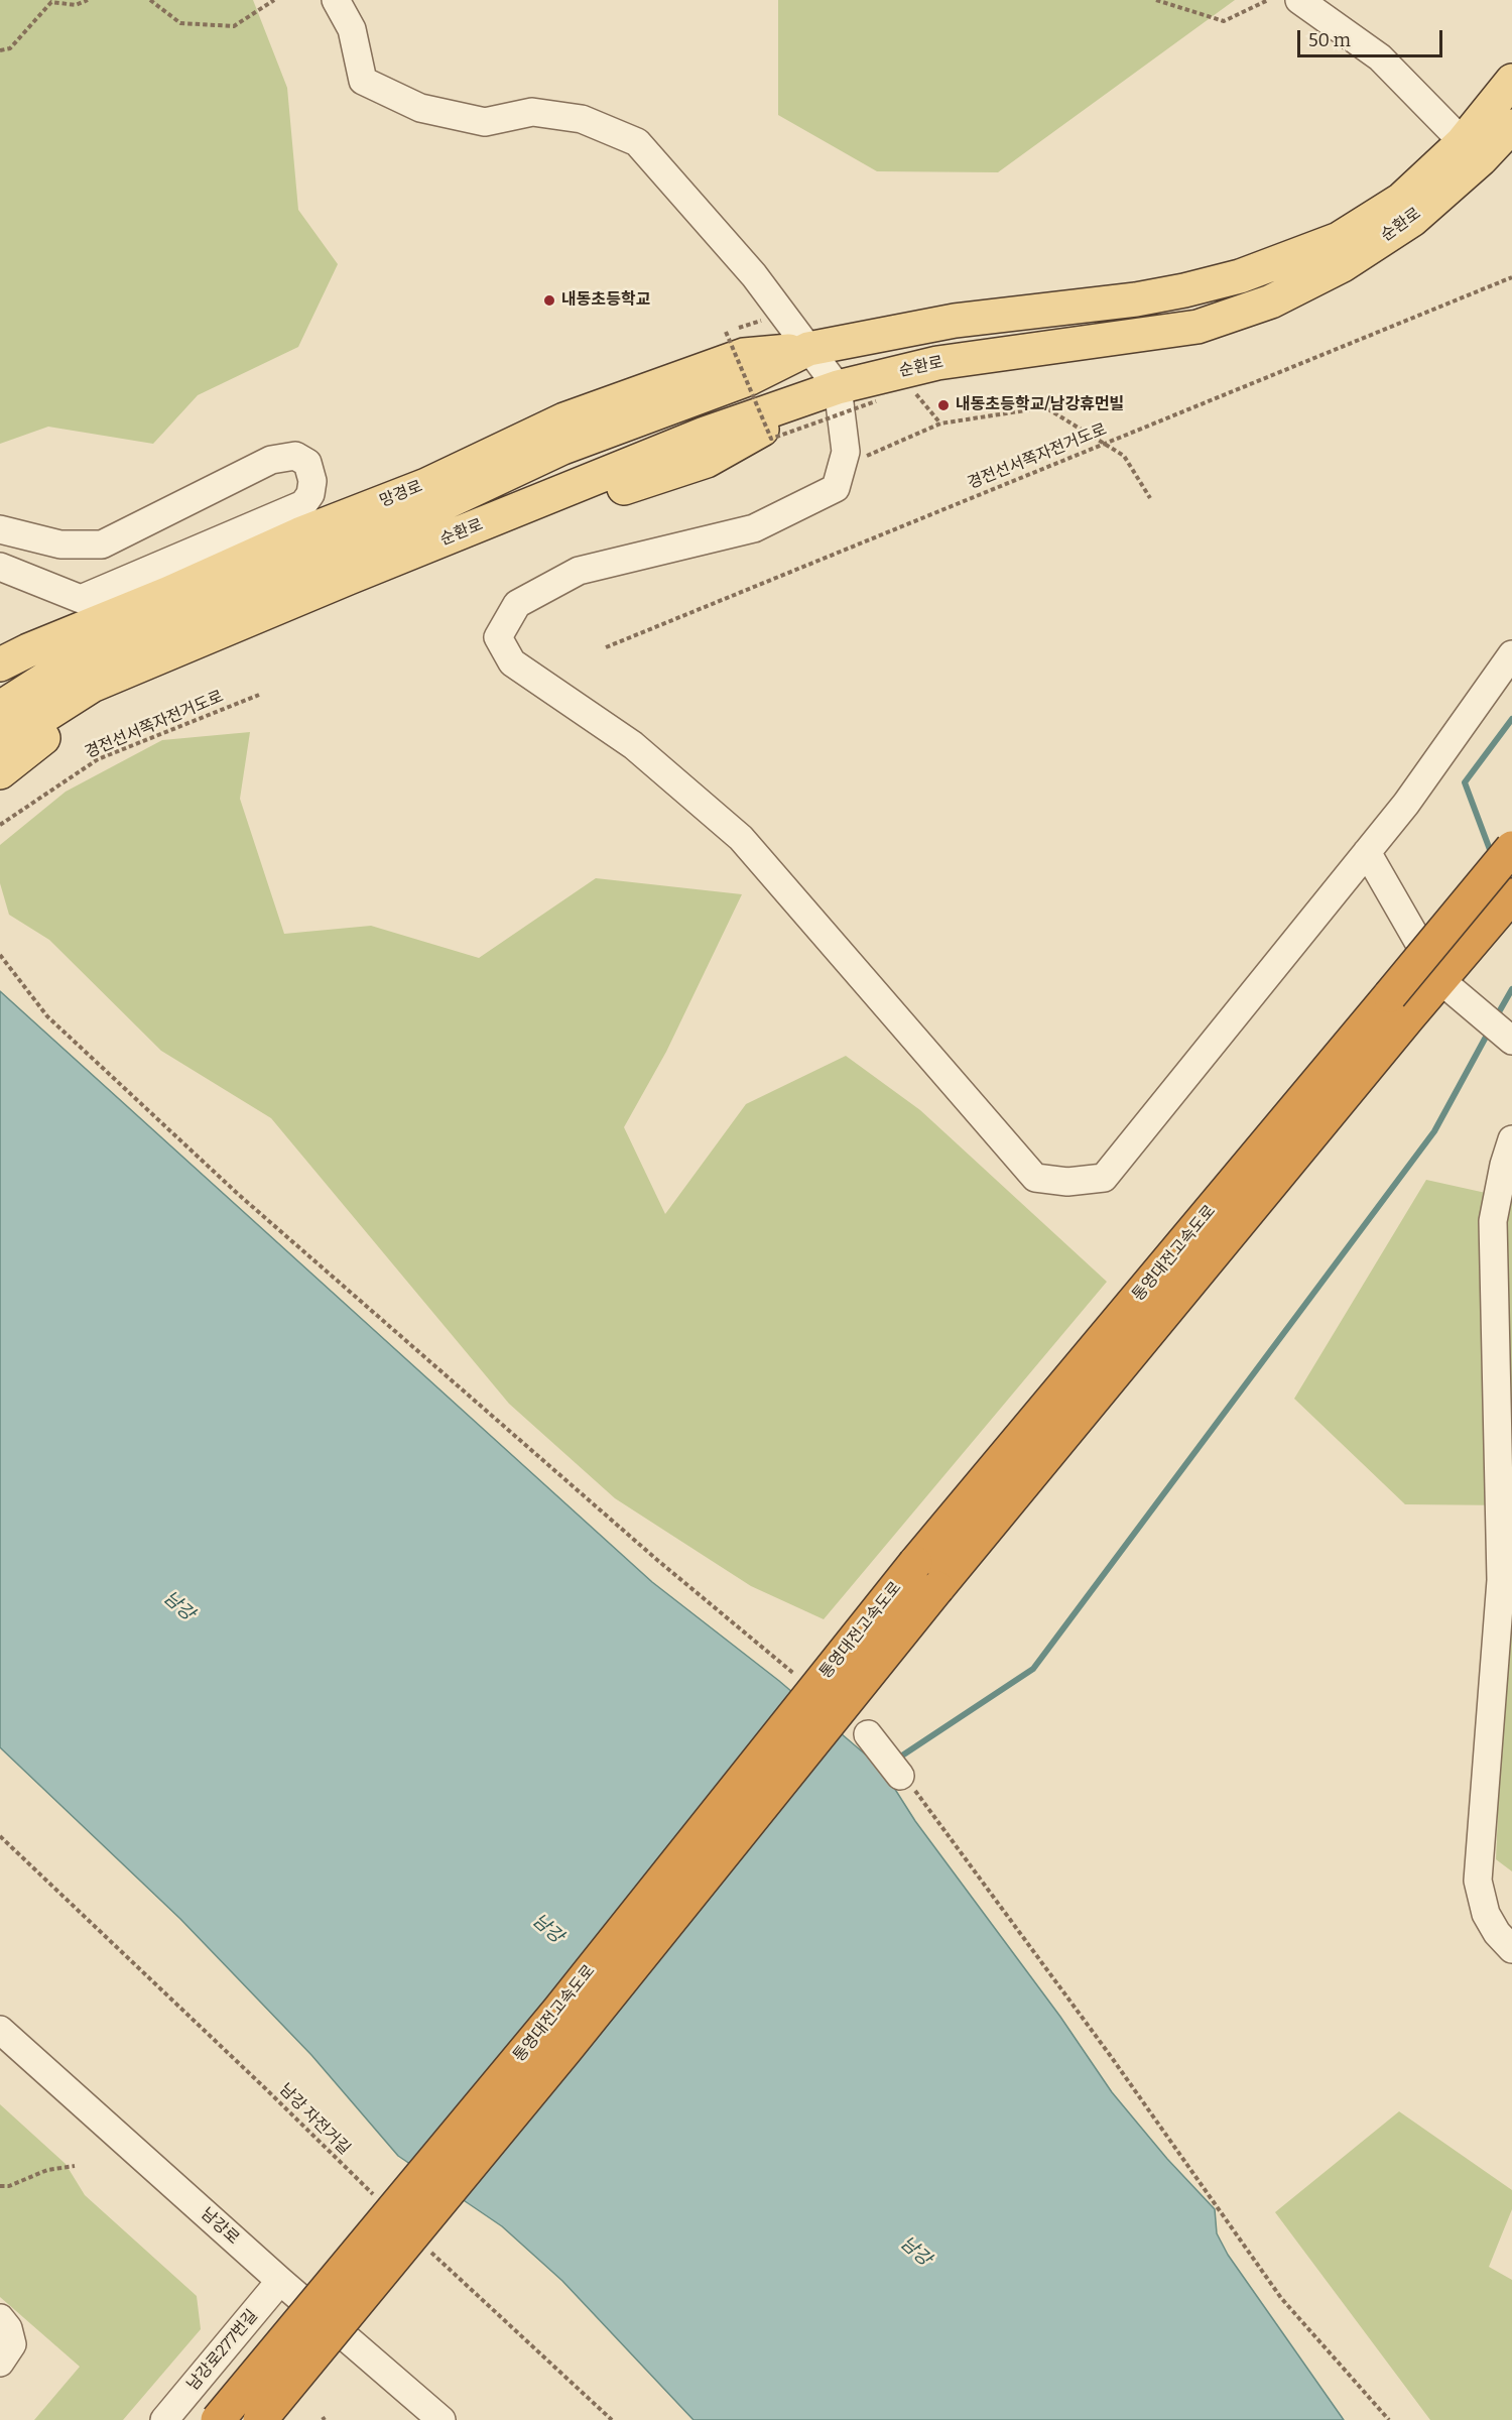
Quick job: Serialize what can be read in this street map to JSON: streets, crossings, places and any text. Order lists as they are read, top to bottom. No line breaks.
{"streets":{"highway":["통영대전고속도로"],"main road":["순환로","망경로"],"street":["남강로","남강로277번길"],"path":["경전선서쪽자전거도로","남강 자전거길"]},"crossings":[["순환로","망경로"],["남강로","남강로277번길"]],"water":["남강"],"places":["내동초등학교","내동초등학교/남강휴먼빌"],"scale_bar":"50 m"}
